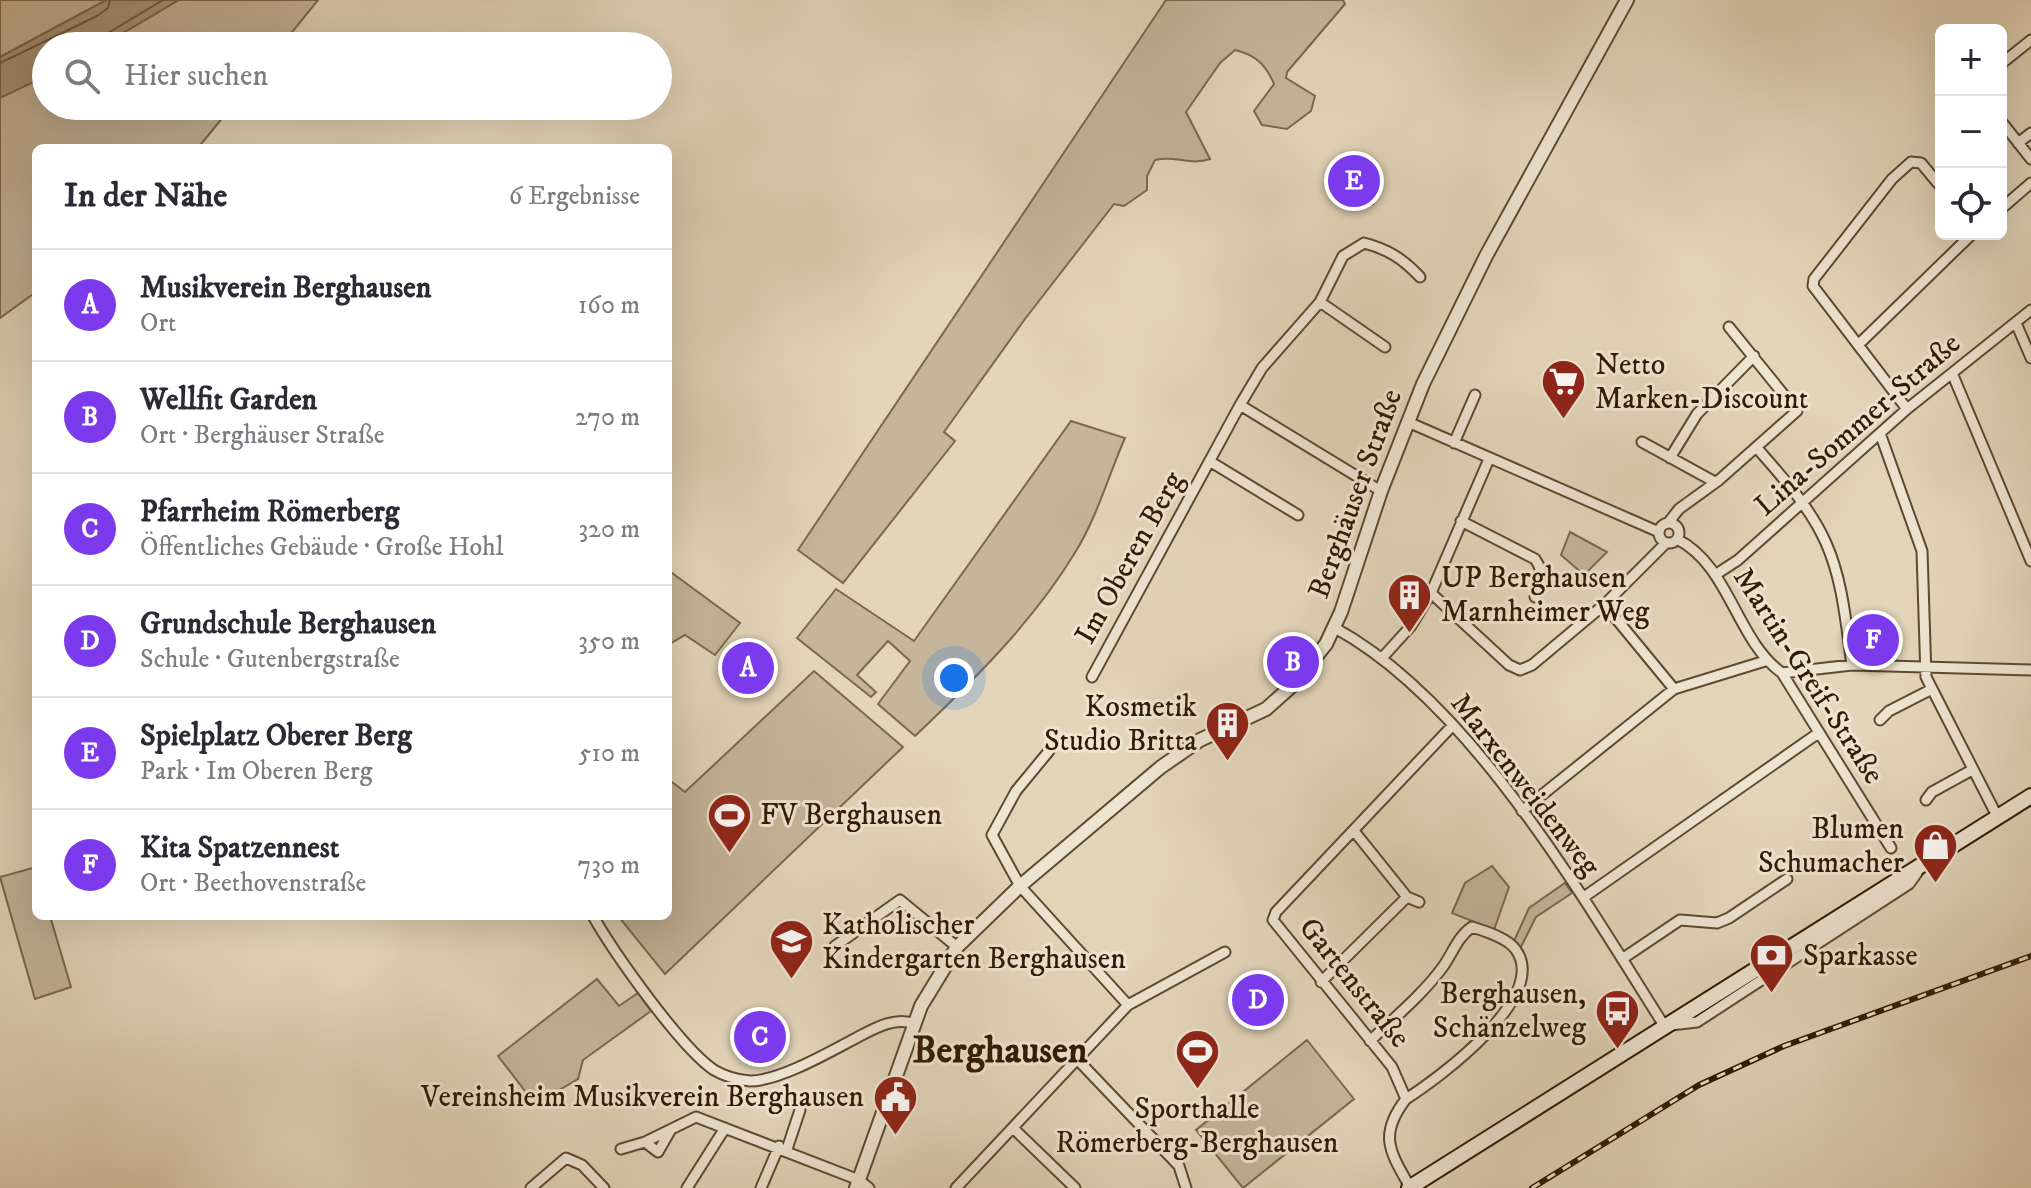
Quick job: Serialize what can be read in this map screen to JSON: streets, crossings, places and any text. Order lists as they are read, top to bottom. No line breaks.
{"streets":{"street":["Lina-Sommer-Straße","Berghäuser Straße","Im Oberen Berg","Martin-Greif-Straße","Marxenweidenweg","Gartenstraße"]},"crossings":[["Lina-Sommer-Straße","Martin-Greif-Straße"],["Berghäuser Straße","Marxenweidenweg"],["Marxenweidenweg","Gartenstraße"]],"districts":["Berghausen"],"places":{"supermarket":["Netto Marken-Discount"],"building":["UP Berghausen Marnheimer Weg","Kosmetik Studio Britta"],"sports":["FV Berghausen","Sporthalle Römerberg-Berghausen"],"shop":["Blumen Schumacher"],"school or university":["Katholischer Kindergarten Berghausen"],"bank":["Sparkasse"],"bus stop":["Berghausen, Schänzelweg"],"public building":["Vereinsheim Musikverein Berghausen"]},"page":{"map_buttons":["+","−"],"search":"Hier suchen","heading":["In der Nähe","6 Ergebnisse"],"pins":["E","F","B","A","D","C"],"list":[{"mark":"A","name":"Musikverein Berghausen","note":"Ort","value":"160 m"},{"mark":"B","name":"Wellfit Garden","note":"Ort · Berghäuser Straße","value":"270 m"},{"mark":"C","name":"Pfarrheim Römerberg","note":"Öffentliches Gebäude · Große Hohl","value":"320 m"},{"mark":"D","name":"Grundschule Berghausen","note":"Schule · Gutenbergstraße","value":"350 m"},{"mark":"E","name":"Spielplatz Oberer Berg","note":"Park · Im Oberen Berg","value":"510 m"},{"mark":"F","name":"Kita Spatzennest","note":"Ort · Beethovenstraße","value":"730 m"}]}}
